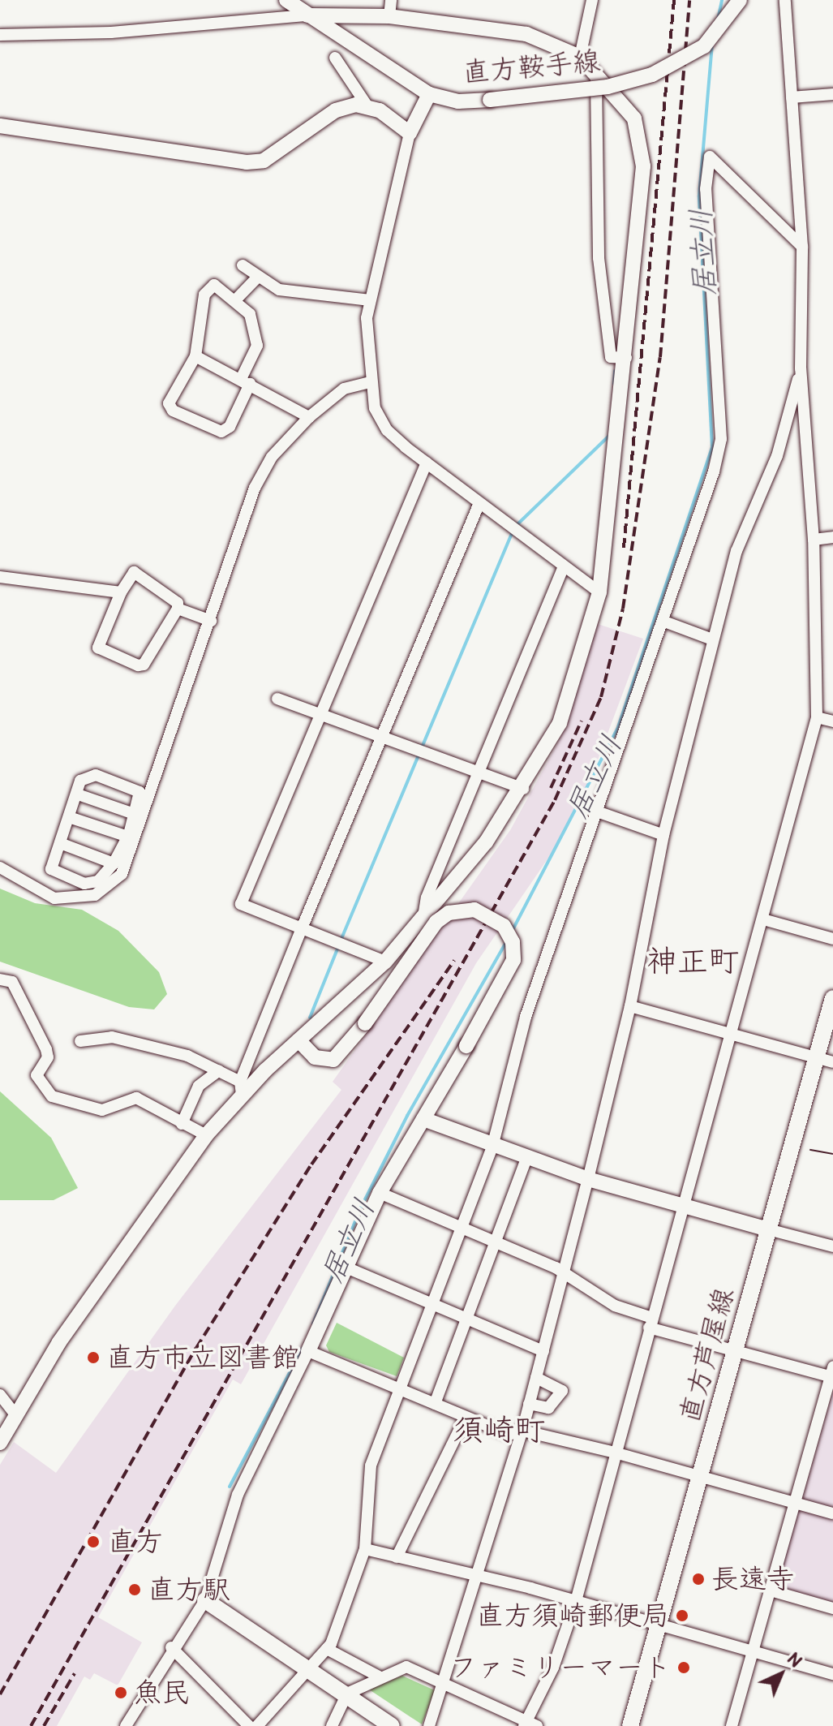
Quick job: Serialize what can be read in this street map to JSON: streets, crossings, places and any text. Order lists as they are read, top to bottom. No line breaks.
{"streets":{"main road":["直方芦屋線"],"street":["直方鞍手線"]},"districts":["神正町","須崎町"],"water":["居立川"],"places":["直方市立図書館","直方","長遠寺","直方駅","直方須崎郵便局","ファミリーマート","魚民"],"north":"top right"}
